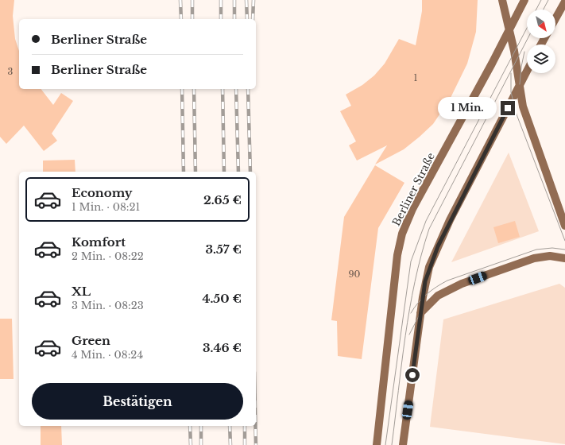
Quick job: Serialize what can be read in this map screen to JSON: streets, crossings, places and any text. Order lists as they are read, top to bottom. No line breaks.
{"streets":{"main road":["Berliner Straße"]},"house_numbers":["3","1","90"],"north":"bottom right","page":{"banner":["Berliner Straße","Berliner Straße"],"bubble":"1 Min.","list":[{"name":"Economy","note":"1 Min. · 08:21","value":"2.65 €"},{"name":"Komfort","note":"2 Min. · 08:22","value":"3.57 €"},{"name":"XL","note":"3 Min. · 08:23","value":"4.50 €"},{"name":"Green","note":"4 Min. · 08:24","value":"3.46 €"}],"buttons":"Bestätigen"}}
